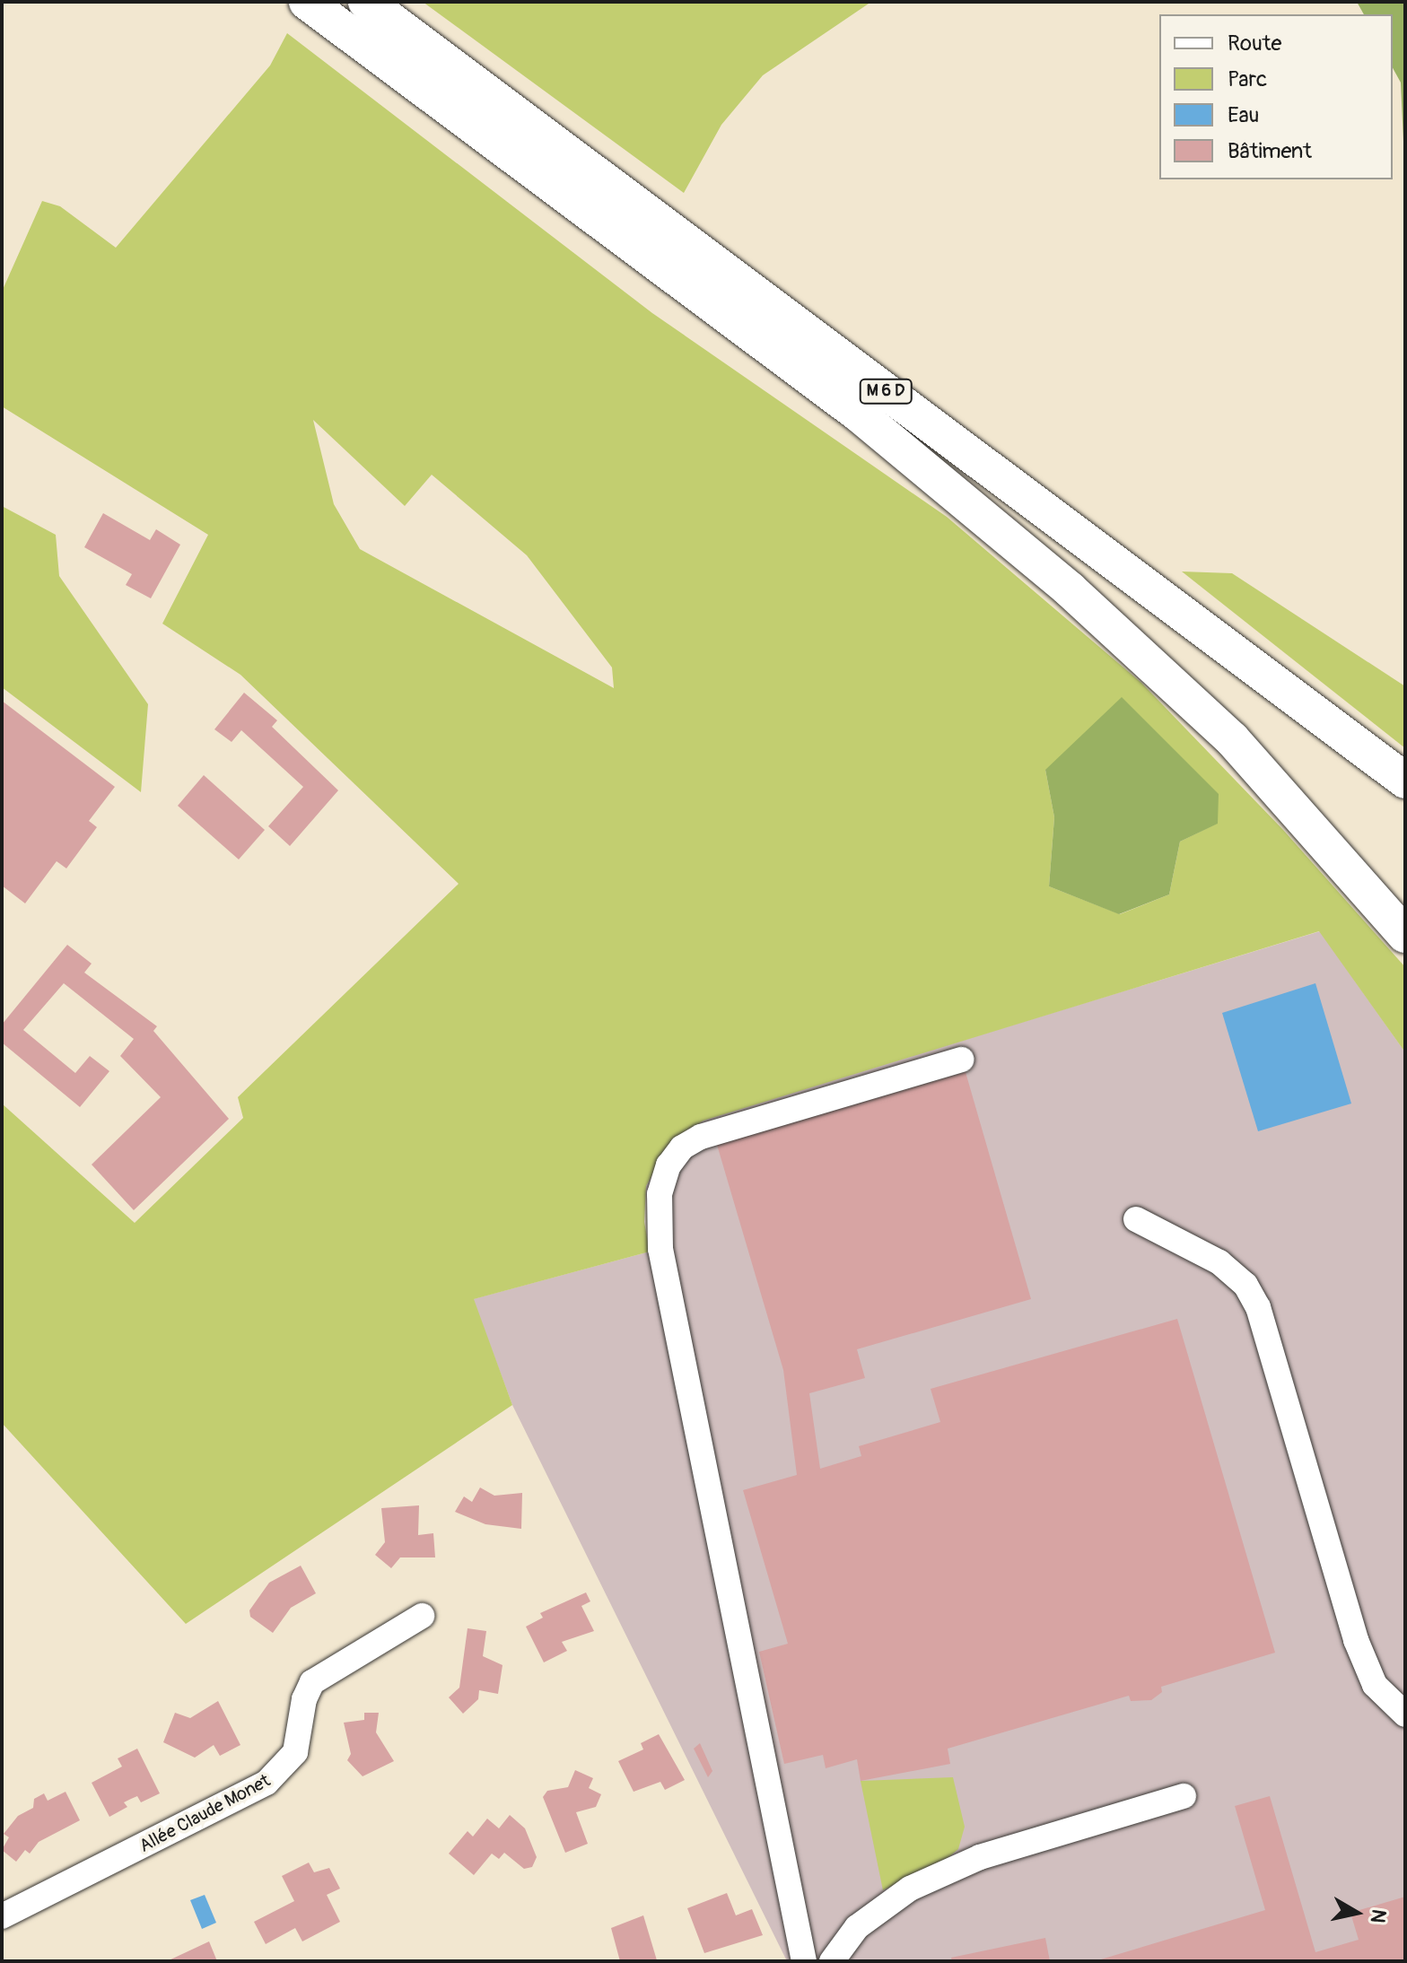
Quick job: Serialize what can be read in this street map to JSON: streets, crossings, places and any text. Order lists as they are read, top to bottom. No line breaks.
{"streets":{"highway":["M 6 D"],"street":["Allée Claude Monet"]},"legend":["Route","Parc","Eau","Bâtiment"],"north":"right"}
